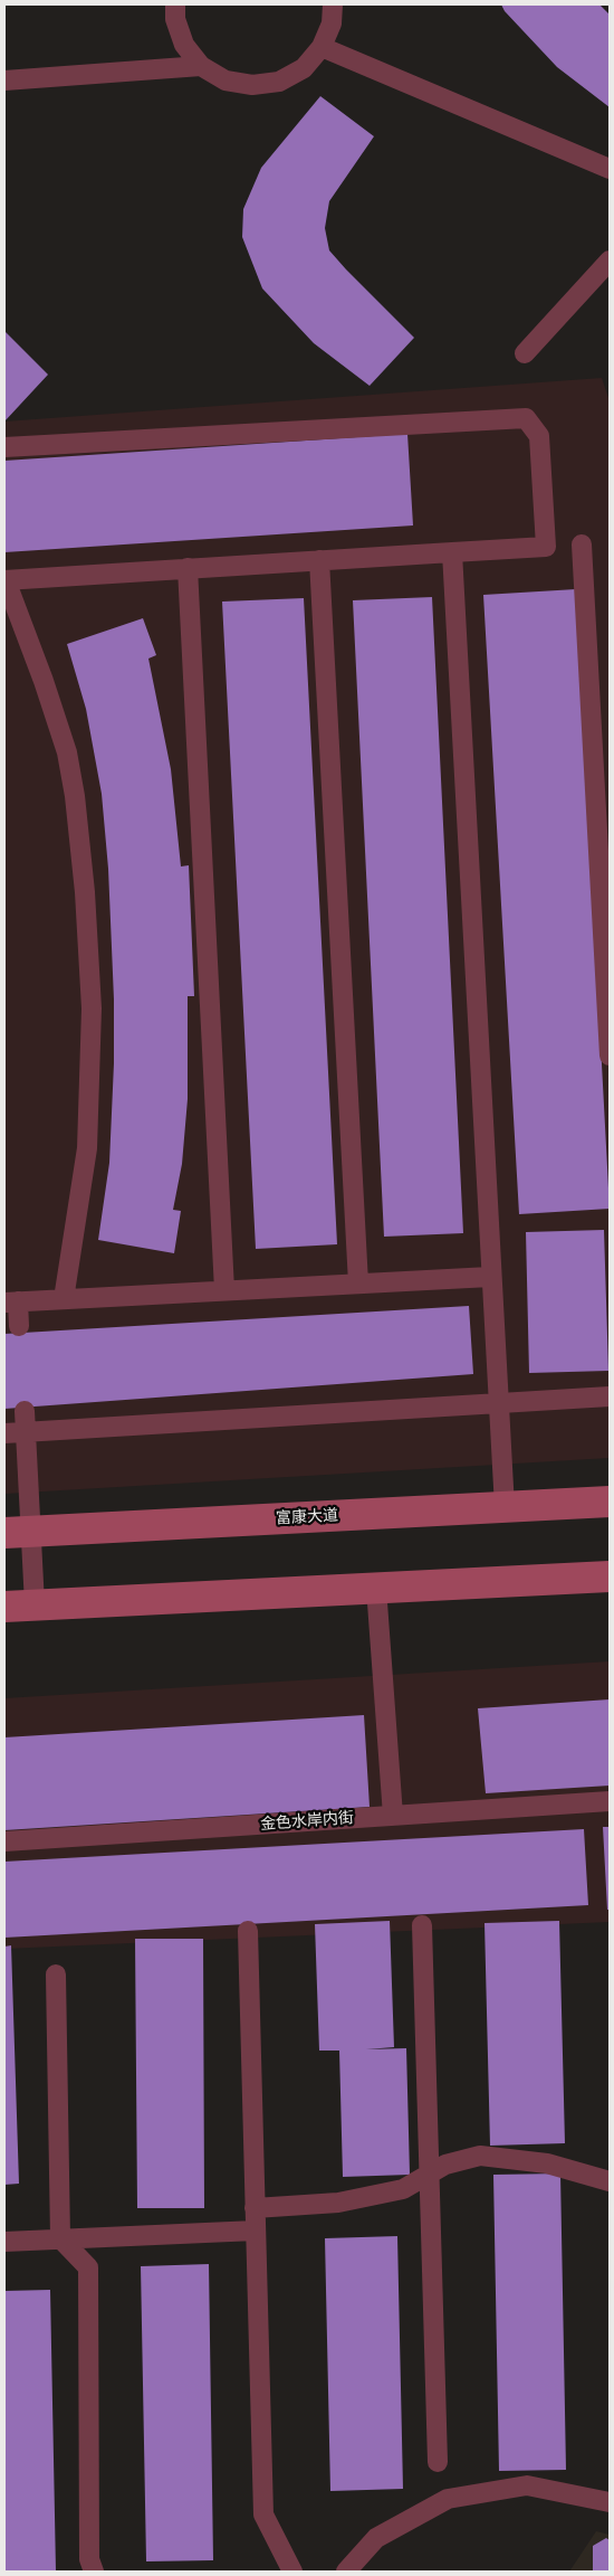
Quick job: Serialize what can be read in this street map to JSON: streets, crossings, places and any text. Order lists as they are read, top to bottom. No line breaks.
{"streets":{"street":["富康大道"],"lane":["金色水岸内街"]}}
